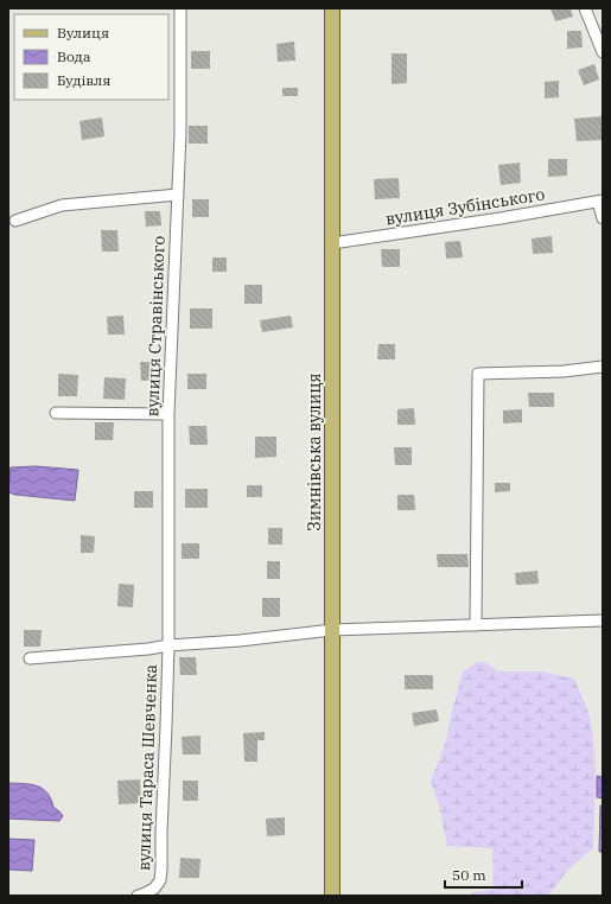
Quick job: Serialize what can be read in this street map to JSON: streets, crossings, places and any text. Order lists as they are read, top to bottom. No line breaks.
{"streets":{"main road":["Зимнівська вулиця"],"street":["вулиця Зубінського","вулиця Стравінського","вулиця Тараса Шевченка"]},"crossings":[["вулиця Зубінського","Зимнівська вулиця"],["вулиця Стравінського","вулиця Тараса Шевченка"]],"legend":["Вулиця","Вода","Будівля"],"scale_bar":"50 m"}
